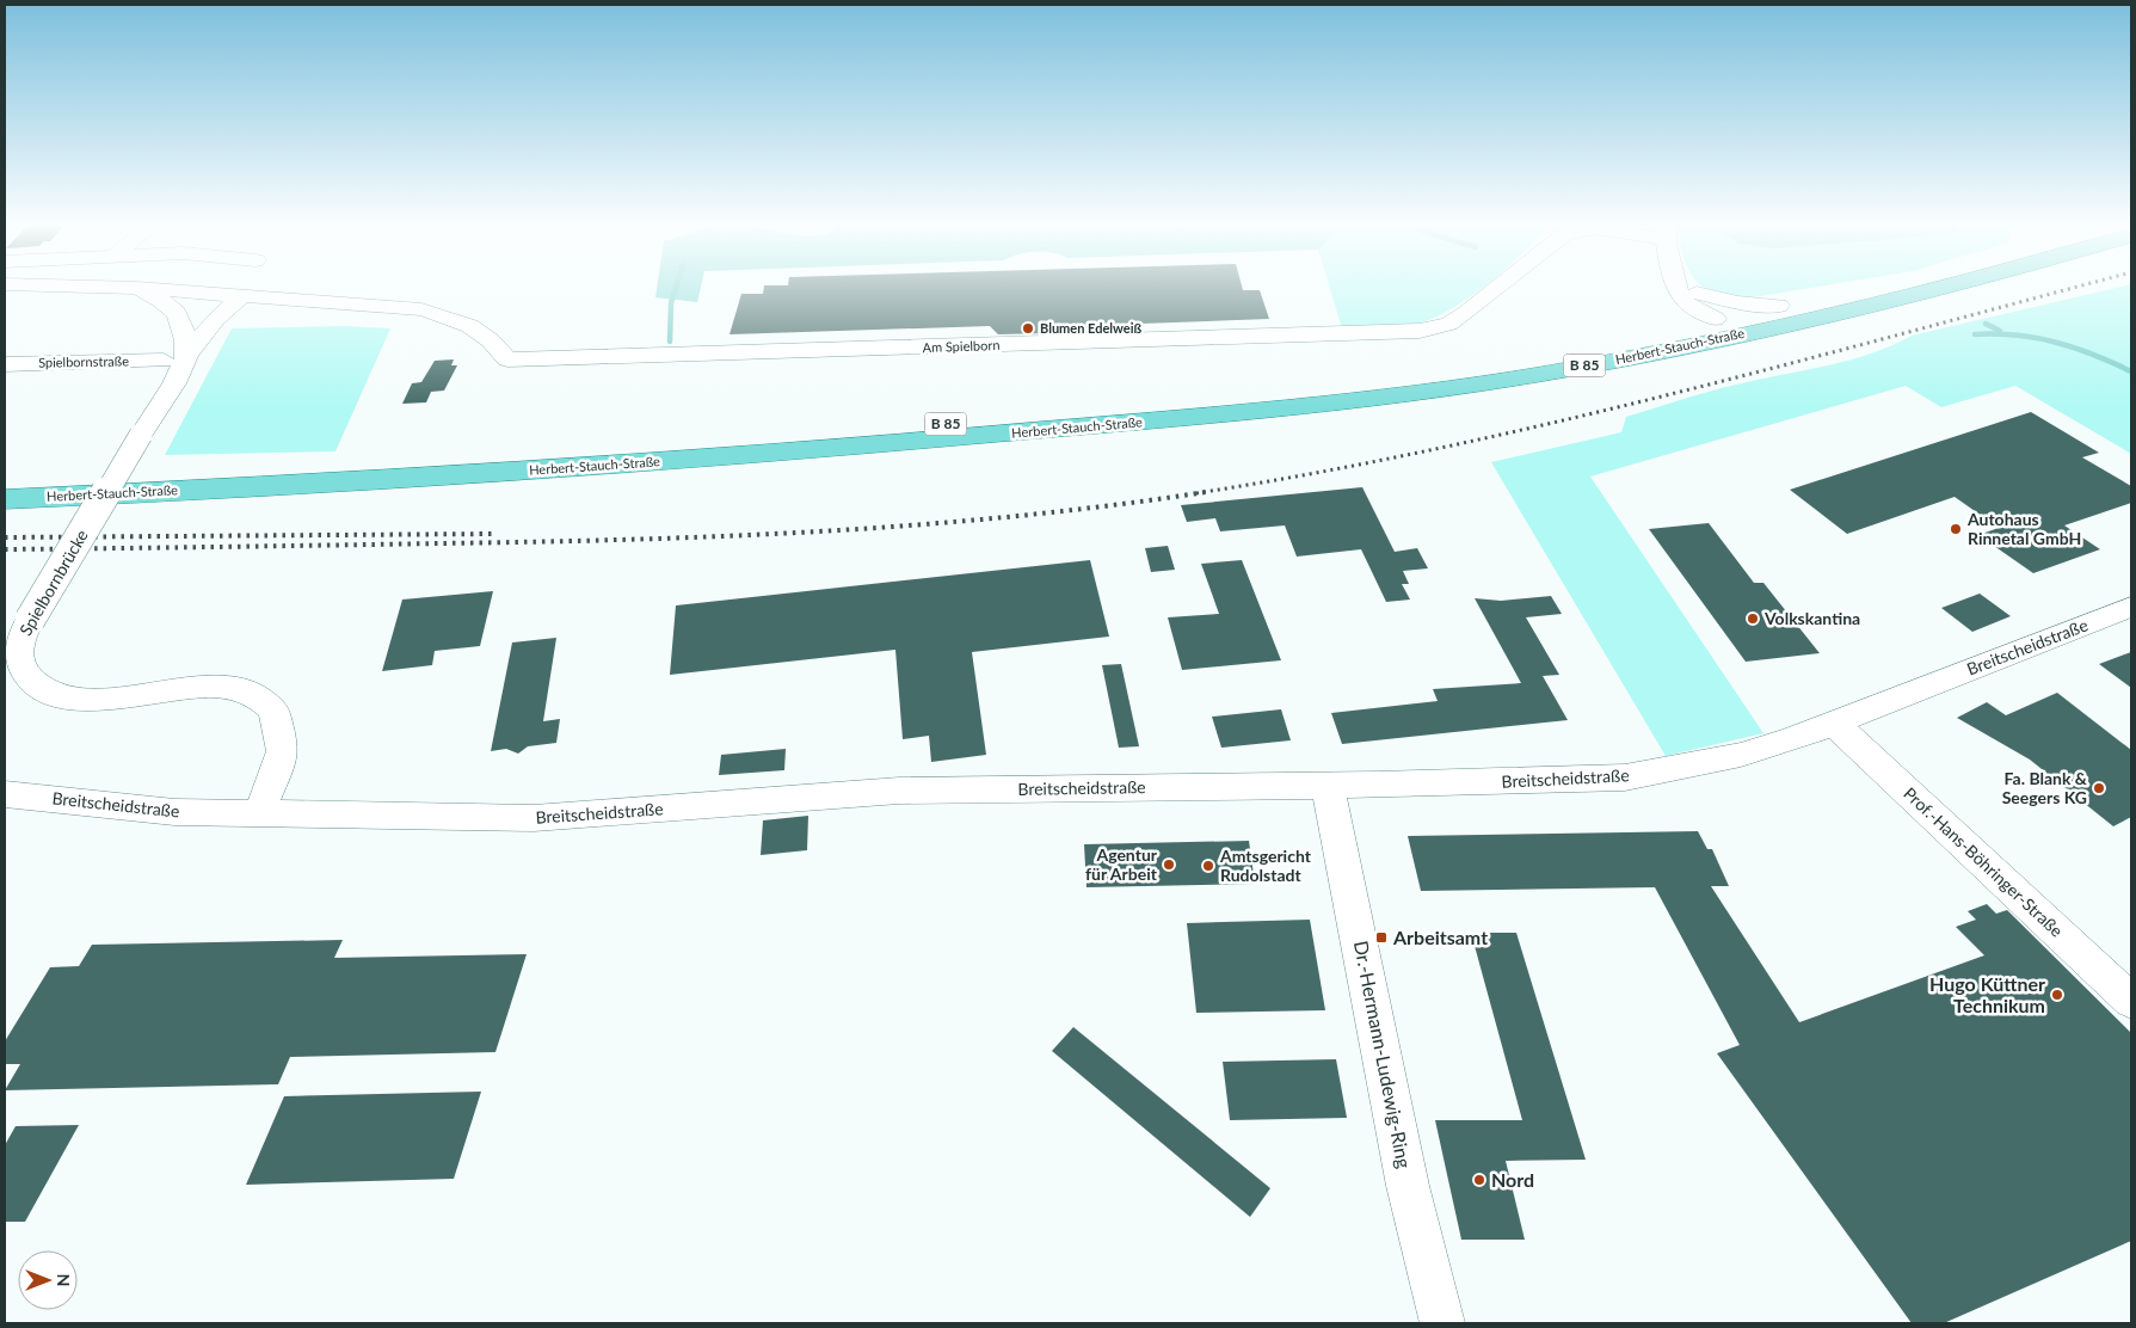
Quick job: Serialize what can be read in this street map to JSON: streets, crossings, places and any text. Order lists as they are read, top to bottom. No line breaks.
{"streets":{"main road":["Herbert-Stauch-Straße","B 85"],"street":["Am Spielborn","Spielbornstraße","Spielbornbrücke","Breitscheidstraße","Prof.-Hans-Böhringer-Straße","Dr.-Hermann-Ludewig-Ring"]},"crossings":[["Am Spielborn","Spielbornbrücke"],["Spielbornbrücke","Breitscheidstraße"],["Breitscheidstraße","Prof.-Hans-Böhringer-Straße"],["Breitscheidstraße","Dr.-Hermann-Ludewig-Ring"]],"places":{"other":["Blumen Edelweiß","Autohaus Rinnetal GmbH","Volkskantina","Fa. Blank & Seegers KG","Agentur für Arbeit","Amtsgericht Rudolstadt","Hugo Küttner Technikum","Nord"],"transit":["Arbeitsamt"]},"north":"right"}
